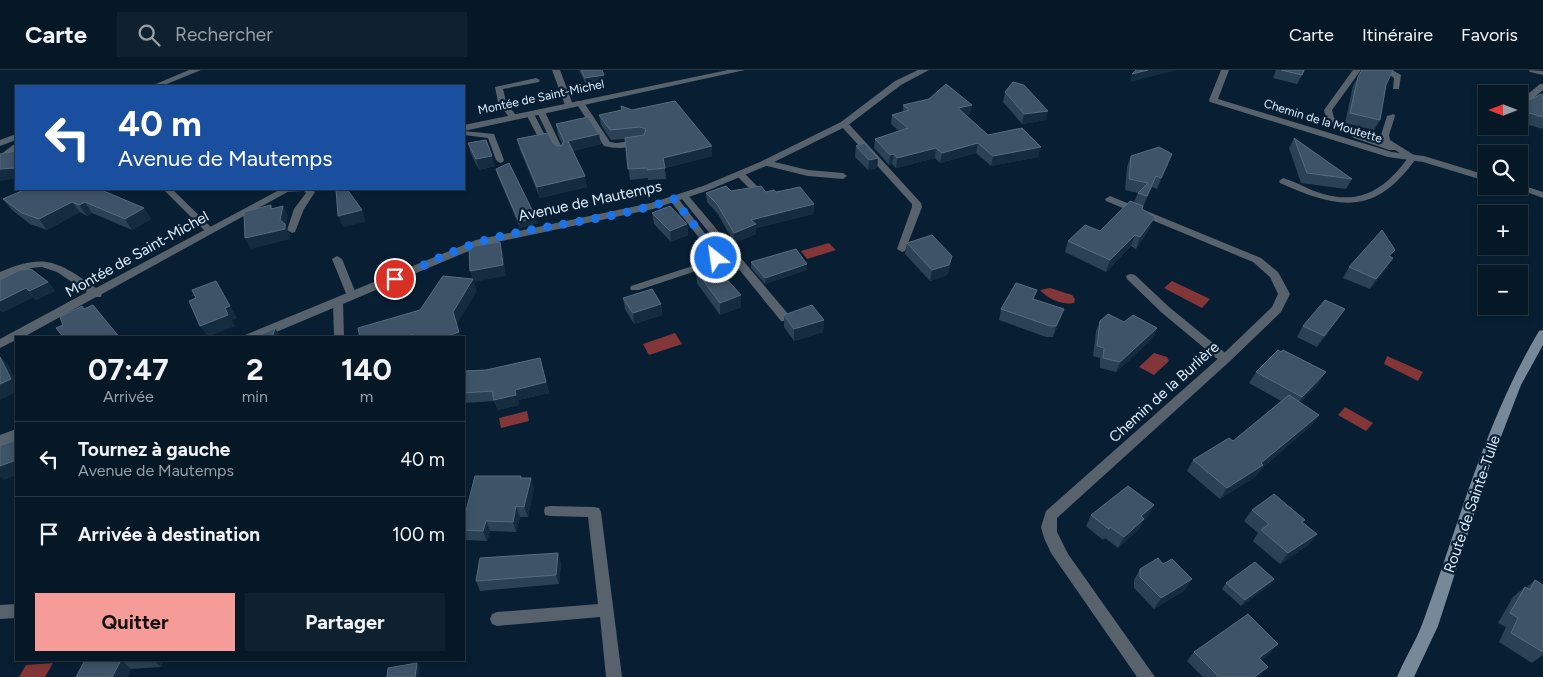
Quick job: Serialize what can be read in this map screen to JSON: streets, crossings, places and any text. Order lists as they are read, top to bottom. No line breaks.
{"streets":{"main road":["Route de Sainte-Tulle"],"street":["Montée de Saint-Michel","Chemin de la Moutette","Avenue de Mautemps","Chemin de la Burlière"]},"north":"left","page":{"header":"Carte","search":"Rechercher","nav":["Carte","Itinéraire","Favoris"],"map_buttons":["+","−"],"turn":["40 m","Avenue de Mautemps"],"eta":["07:47","Arrivée","2","min","140","m"],"list":[{"name":"Tournez à gauche","note":"Avenue de Mautemps","value":"40 m"},{"name":"Arrivée à destination","value":"100 m"}],"buttons":["Quitter","Partager"]}}
